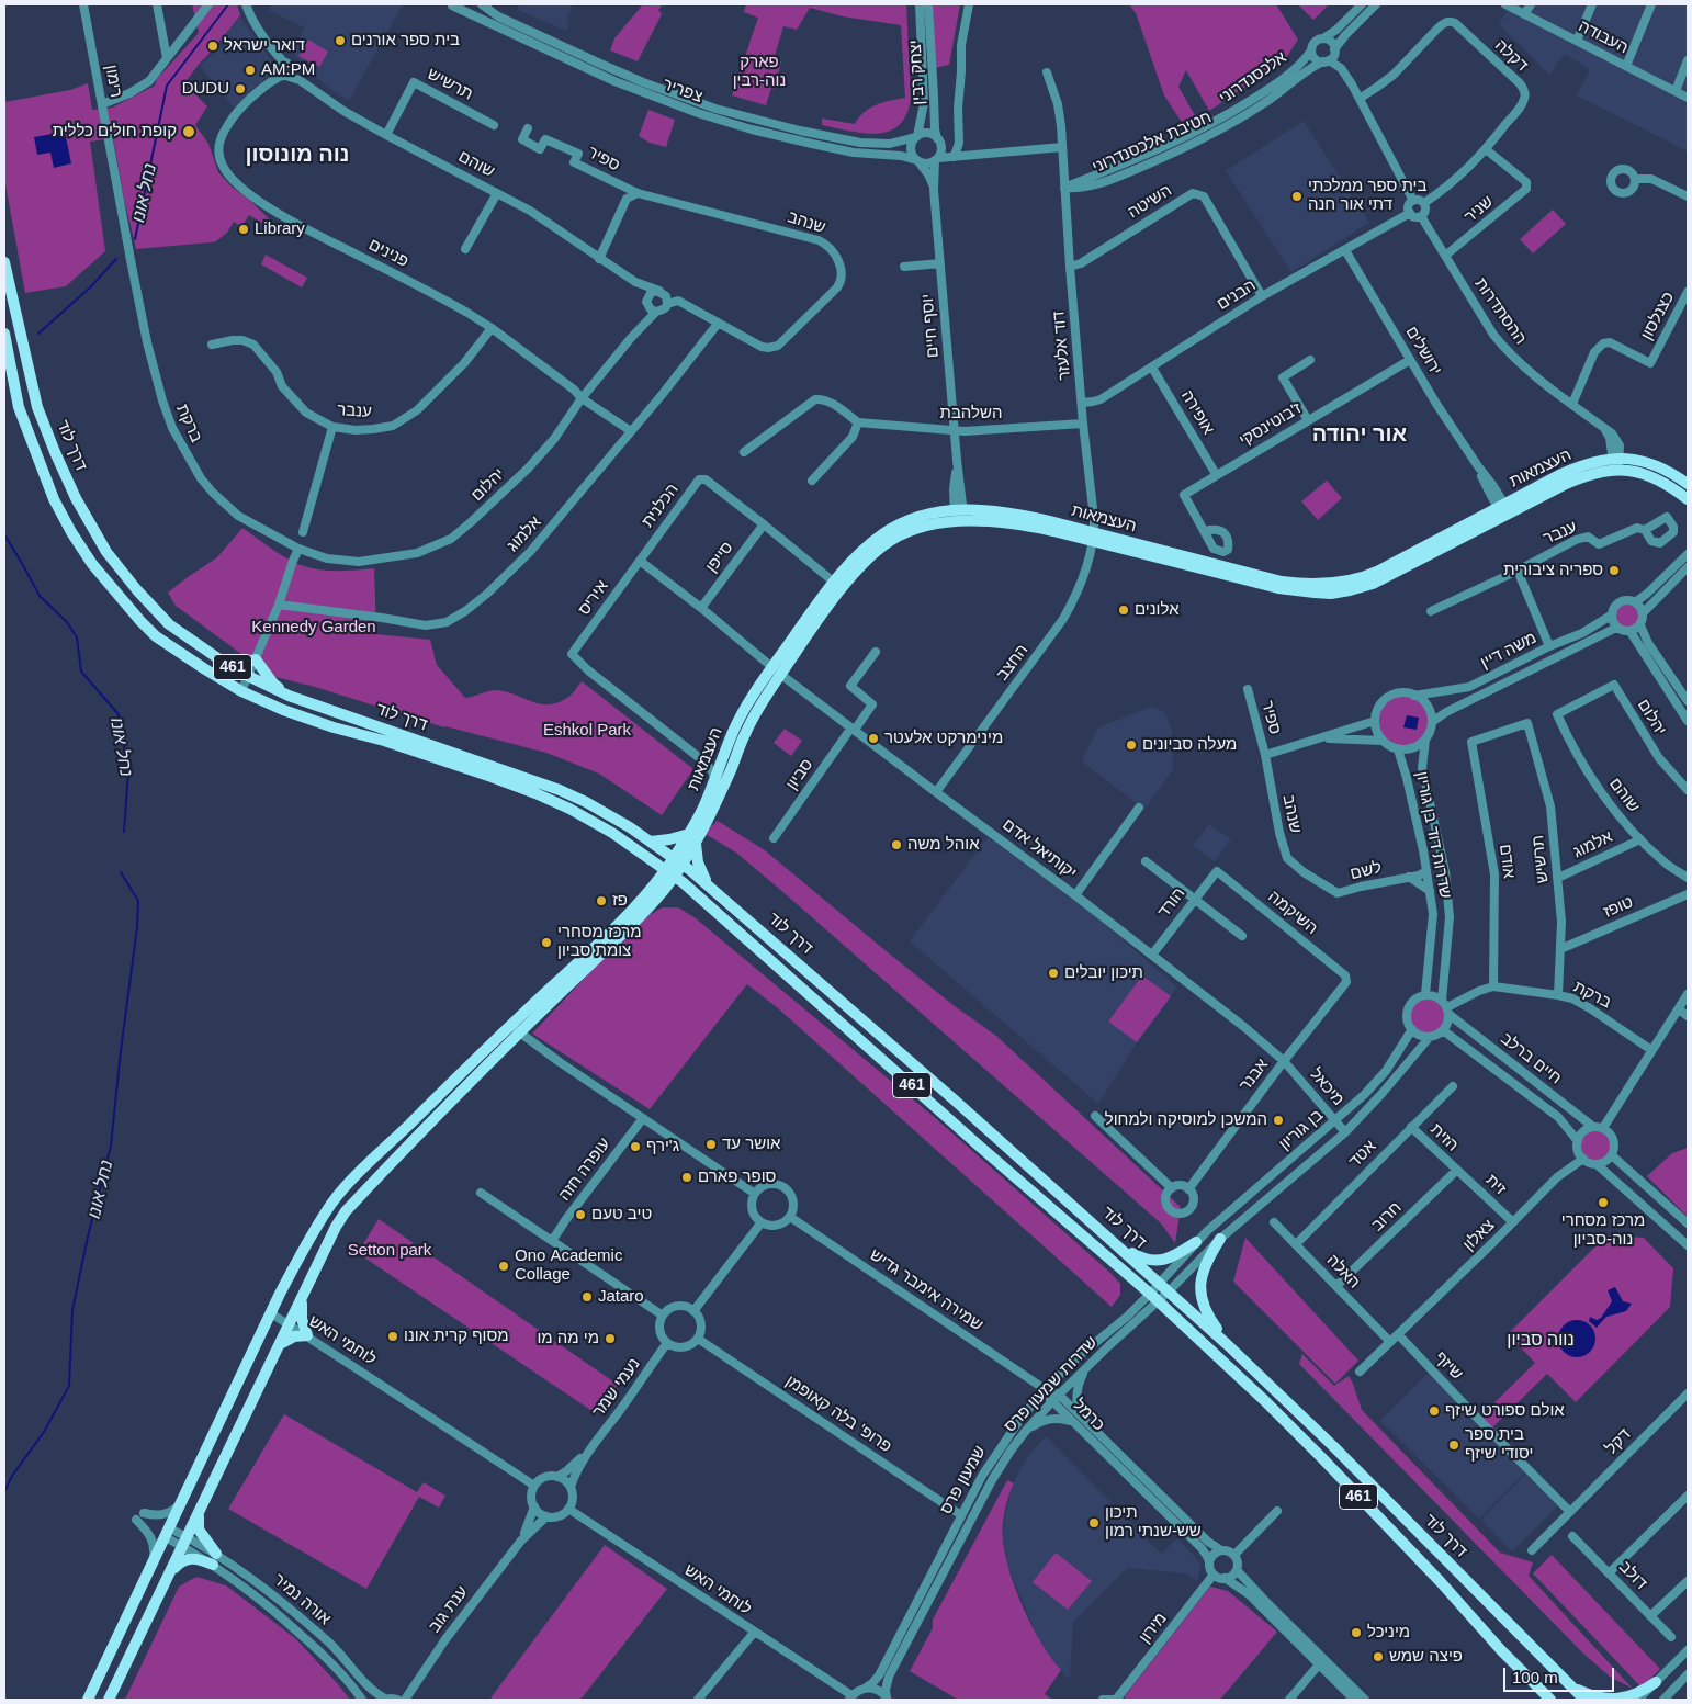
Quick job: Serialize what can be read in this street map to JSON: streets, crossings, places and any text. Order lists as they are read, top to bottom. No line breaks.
{"streets":{"main road":["דרך לוד","העצמאות","461"],"street":["העבודה","דקלה","יצחק רבין","אלכסנדרוני","רימון","תרשיש","צפריר","חטיבת אלכסנדרוני","ספיר","שוהם","השיטה","שניר","שנהב","פנינים","הבנים","ההסתדרות","כצנלסון","יוסף חיים","דוד אלעזר","ירושלים","ענבר","אופירה","השלהבת","ברקת","ז'בוטינסקי","יהלום","הכלנית","אלמוג","סייפן","איריס","משה דיין","החצב","סביון","שדרות דוד בן גוריון","יקותיאל אדם","אודם","לשם","הורד","טופז","השיקמה","חיים ברלב","אבנר","מיכאל","בן גוריון","הזית","אטד","עופרה חזה","זית","חרוב","צאלון","האלה","שמירה אימבר גדיש","לוחמי האש","שיזף","שדרות שמעון פרס","נעמי שמר","פרופ' בלה קאופמן","כרמל","דקל","שמעון פרס","דולב","אורה נמיר","ענת גוב","מירון"]},"crossings":[["דקלה","שניר"],["דקלה","הבנים"],["דקלה","ההסתדרות"],["יצחק רבין","צפריר"],["יצחק רבין","יוסף חיים"],["אלכסנדרוני","חטיבת אלכסנדרוני"],["רימון","ברקת"],["תרשיש","שוהם"],["תרשיש","ברקת"],["תרשיש","אלמוג"],["תרשיש","אודם"],["תרשיש","טופז"],["צפריר","יוסף חיים"],["חטיבת אלכסנדרוני","דוד אלעזר"],["ספיר","שנהב"],["ספיר","שדרות דוד בן גוריון"],["ספיר","לשם"],["שוהם","שנהב"],["שוהם","פנינים"],["שוהם","יהלום"],["שוהם","אלמוג"],["השיטה","הבנים"],["השיטה","דוד אלעזר"],["שניר","ההסתדרות"],["שנהב","יהלום"],["שנהב","אלמוג"],["שנהב","שדרות דוד בן גוריון"],["שנהב","לשם"],["פנינים","ענבר"],["פנינים","יהלום"],["פנינים","אלמוג"],["הבנים","ההסתדרות"],["הבנים","דוד אלעזר"],["הבנים","ירושלים"],["הבנים","אופירה"],["ההסתדרות","כצנלסון"],["ההסתדרות","העצמאות"],["יוסף חיים","השלהבת"],["יוסף חיים","העצמאות"],["דוד אלעזר","השלהבת"],["דוד אלעזר","העצמאות"],["דוד אלעזר","החצב"],["ירושלים","ז'בוטינסקי"],["ירושלים","העצמאות"],["אופירה","ז'בוטינסקי"],["ברקת","יהלום"],["ברקת","שדרות דוד בן גוריון"],["ברקת","אודם"],["ברקת","חיים ברלב"],["ברקת","בן גוריון"],["דרך לוד","העצמאות"],["דרך לוד","שדרות שמעון פרס"],["העצמאות","הכלנית"],["העצמאות","החצב"],["העצמאות","יקותיאל אדם"],["הכלנית","סייפן"],["הכלנית","איריס"],["משה דיין","שדרות דוד בן גוריון"],["החצב","יקותיאל אדם"],["סביון","יקותיאל אדם"],["שדרות דוד בן גוריון","לשם"],["שדרות דוד בן גוריון","חיים ברלב"],["שדרות דוד בן גוריון","בן גוריון"],["יקותיאל אדם","הורד"],["יקותיאל אדם","אבנר"],["יקותיאל אדם","מיכאל"],["הורד","השיקמה"],["השיקמה","אבנר"],["חיים ברלב","בן גוריון"],["חיים ברלב","צאלון"],["אבנר","מיכאל"],["מיכאל","בן גוריון"],["בן גוריון","שדרות שמעון פרס"],["הזית","אטד"],["הזית","זית"],["הזית","חרוב"],["אטד","האלה"],["זית","חרוב"],["זית","צאלון"],["חרוב","האלה"],["צאלון","האלה"],["צאלון","שיזף"],["שמירה אימבר גדיש","כרמל"],["שמירה אימבר גדיש","שמעון פרס"],["לוחמי האש","נעמי שמר"],["לוחמי האש","ענת גוב"],["שיזף","דקל"],["שדרות שמעון פרס","כרמל"],["שדרות שמעון פרס","שמעון פרס"],["נעמי שמר","פרופ' בלה קאופמן"],["נעמי שמר","ענת גוב"],["פרופ' בלה קאופמן","שמעון פרס"],["כרמל","שמעון פרס"],["כרמל","מירון"]],"districts":["נוה מונוסון","אור יהודה","נווה סביון"],"water":["נחל אונו"],"parks":["פארק נוה-רבין","Kennedy Garden","Eshkol Park","Setton park"],"places":["בית ספר אורנים","דואר ישראל","AM:PM","DUDU","קופת חולים כללית","בית ספר ממלכתי דתי אור חנה","Library","ספריה ציבורית","אלונים","מינימרקט אלעטר","מעלה סביונים","אוהל משה","פז","מרכז מסחרי צומת סביון","תיכון יובלים","המשכן למוסיקה ולמחול","אושר עד","ג'ירף","סופר פארם","מרכז מסחרי נוה-סביון","טיב טעם","Ono Academic Collage","Jataro","מסוף קרית אונו","מי מה מו","אולם ספורט שיזף","בית ספר יסודי שיזף","תיכון שש-שנתי רמון","מיניכל","פיצה שמש"],"scale_bar":"100 m"}
